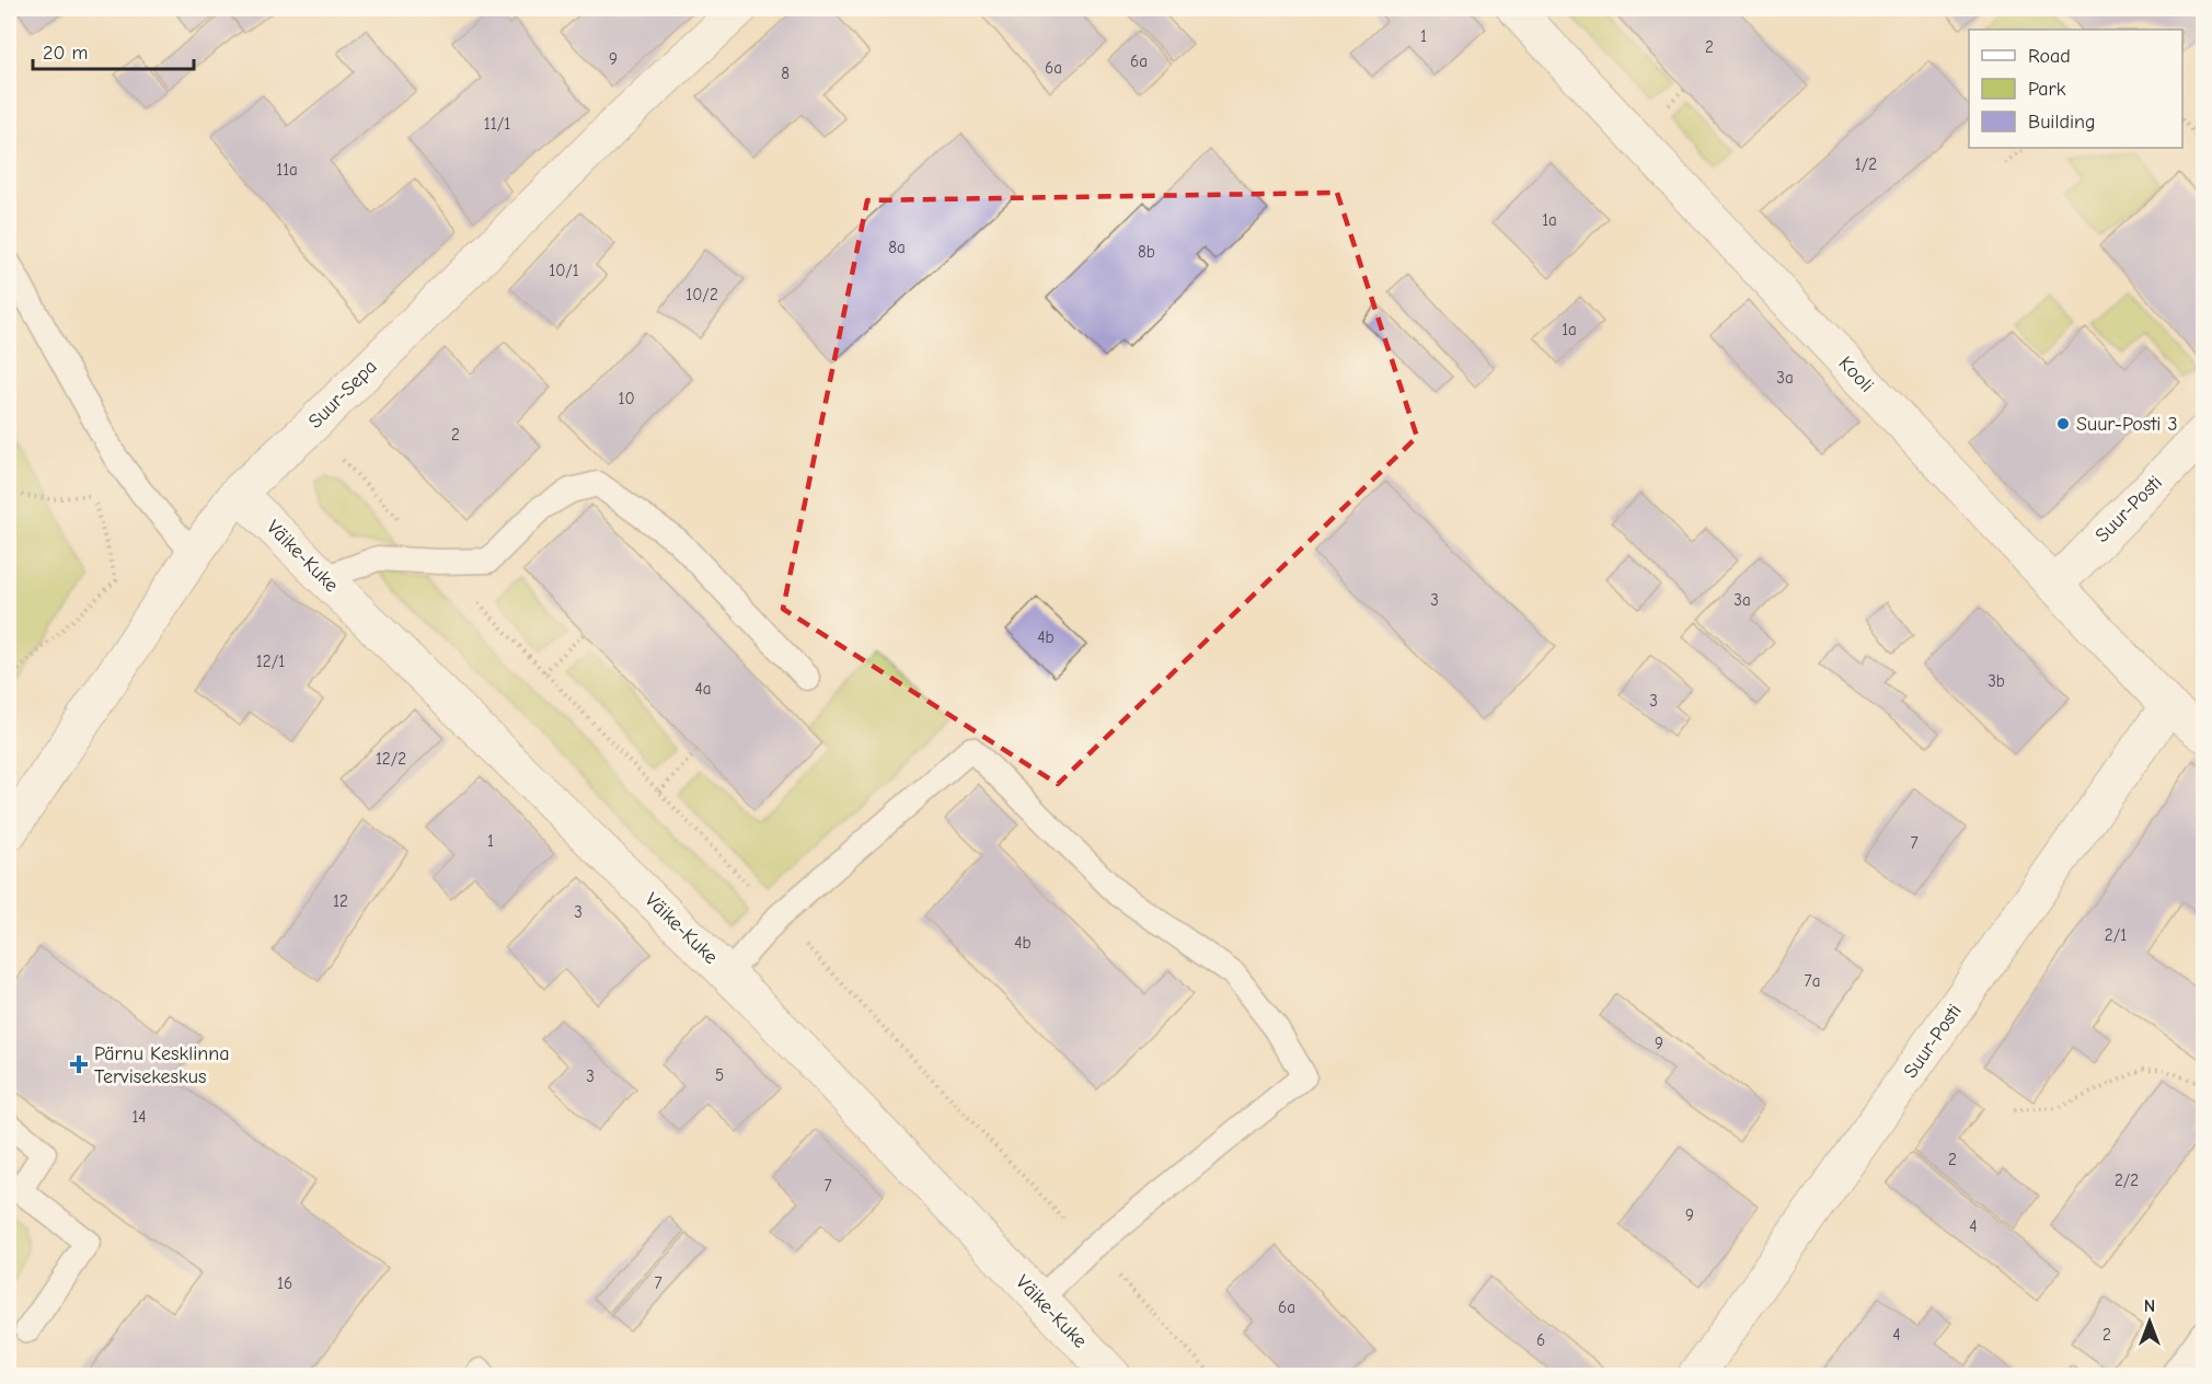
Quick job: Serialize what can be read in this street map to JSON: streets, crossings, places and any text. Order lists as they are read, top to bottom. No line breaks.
{"streets":{"street":["Kooli","Suur-Sepa","Suur-Posti","Väike-Kuke"]},"crossings":[["Kooli","Suur-Posti"],["Suur-Sepa","Väike-Kuke"]],"places":{"other":["Suur-Posti 3"],"health":["Pärnu Kesklinna Tervisekeskus"]},"house_numbers":["1","2","9","6a","6a","8","11/1","1/2","11a","1a","8a","8b","10/1","10/2","1a","3a","10","2","3","3a","4b","12/1","3b","4a","3","12/2","1","7","12","3","2/1","4b","7a","9","5","3","14","2","2/2","7","9","4","16","7","6a","4","2","6"],"legend":["Road","Park","Building"],"scale_bar":"20 m","north":"top"}
